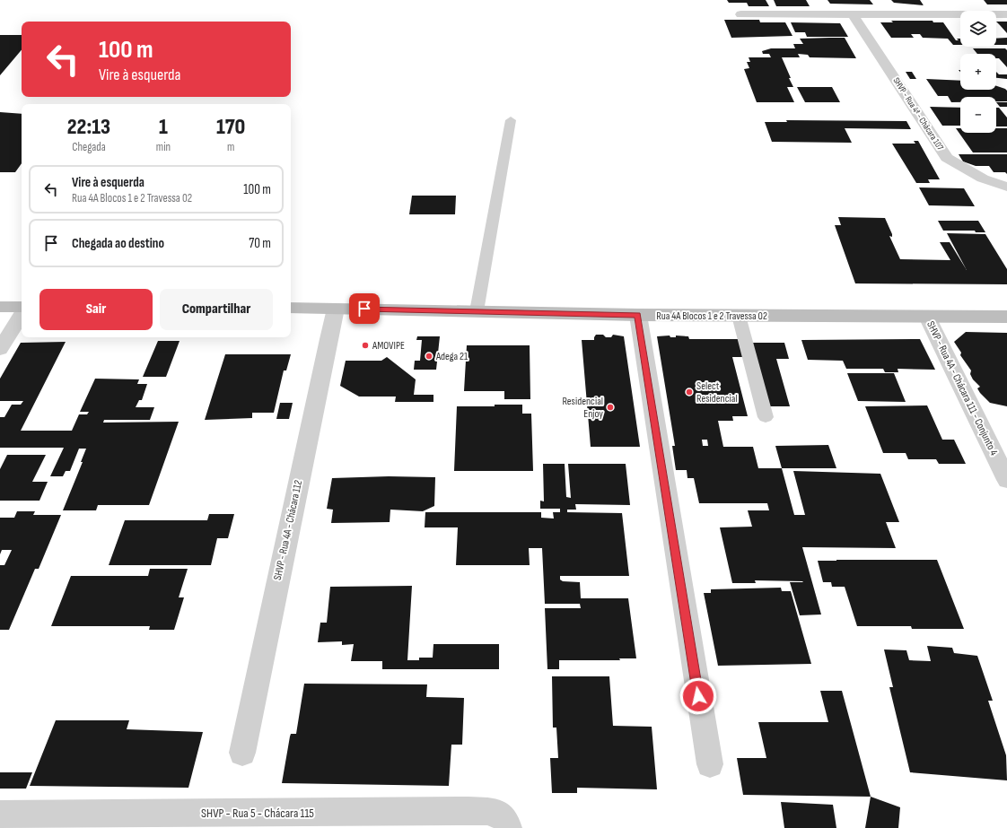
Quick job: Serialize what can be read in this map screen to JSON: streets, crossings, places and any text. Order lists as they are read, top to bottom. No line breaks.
{"streets":{"street":["SHVP - Rua 4ª - Chácara 107","Rua 4A Blocos 1 e 2 Travessa 02","SHVP - Rua 4A - Chácara 111 - Conjunto 4","SHVP - Rua 4A - Chácara 112","SHVP - Rua 5 - Chácara 115"]},"crossings":[["Rua 4A Blocos 1 e 2 Travessa 02","SHVP - Rua 4A - Chácara 111 - Conjunto 4"],["Rua 4A Blocos 1 e 2 Travessa 02","SHVP - Rua 4A - Chácara 112"]],"places":["AMOVIPE","Adega 21","Select Residencial","Residencial Enjoy"],"page":{"map_buttons":["+","−"],"turn":["100 m","Vire à esquerda"],"eta":["22:13","Chegada","1","min","170","m"],"list":[{"name":"Vire à esquerda","note":"Rua 4A Blocos 1 e 2 Travessa 02","value":"100 m"},{"name":"Chegada ao destino","value":"70 m"}],"buttons":["Sair","Compartilhar"]}}
